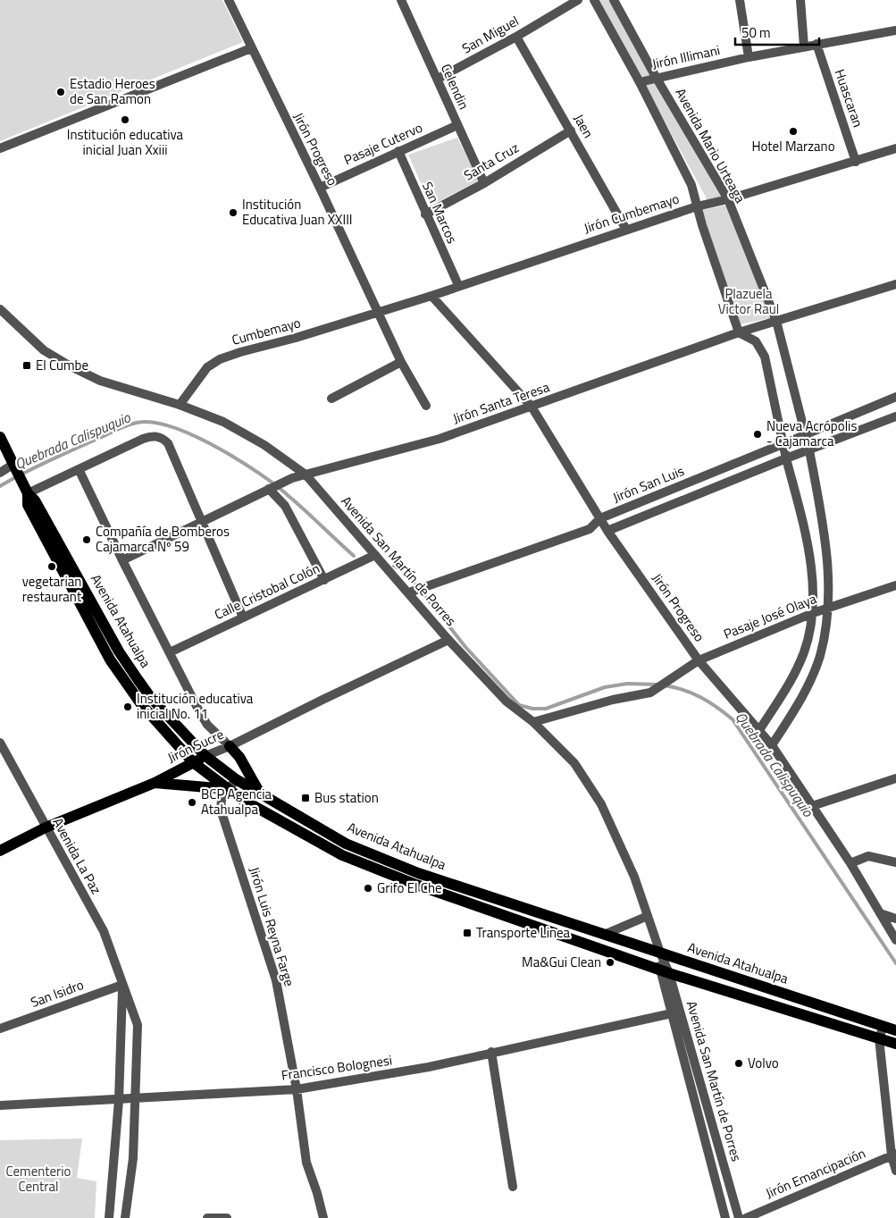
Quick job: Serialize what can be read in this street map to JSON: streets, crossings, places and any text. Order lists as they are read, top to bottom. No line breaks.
{"streets":{"main road":["Avenida Atahualpa","Jirón Sucre"],"street":["San Miguel","Jirón Illimani","Celendin","Huascaran","Jaen","Pasaje Cutervo","Avenida Mario Urteaga","Jirón Progreso","Santa Cruz","San Marcos","Jirón Cumbemayo","Cumbemayo","Jirón Santa Teresa","Jirón San Luis","Avenida San Martín de Porres","Calle Cristobal Colón","Pasaje José Olaya","Avenida La Paz","Jirón Luis Reyna Farge","San Isidro","Francisco Bolognesi","Jirón Emancipación"]},"crossings":[["San Miguel","Celendin"],["San Miguel","Jaen"],["Jirón Illimani","Huascaran"],["Jirón Illimani","Avenida Mario Urteaga"],["Celendin","Pasaje Cutervo"],["Celendin","Santa Cruz"],["Huascaran","Jirón Cumbemayo"],["Jaen","Santa Cruz"],["Jaen","Jirón Cumbemayo"],["Pasaje Cutervo","Jirón Progreso"],["Pasaje Cutervo","San Marcos"],["Avenida Mario Urteaga","Jirón Progreso"],["Avenida Mario Urteaga","Jirón Cumbemayo"],["Avenida Mario Urteaga","Jirón Santa Teresa"],["Avenida Mario Urteaga","Jirón San Luis"],["Avenida Mario Urteaga","Pasaje José Olaya"],["Jirón Progreso","Jirón Cumbemayo"],["Jirón Progreso","Cumbemayo"],["Jirón Progreso","Jirón Santa Teresa"],["Jirón Progreso","Jirón San Luis"],["Jirón Progreso","Pasaje José Olaya"],["Santa Cruz","San Marcos"],["San Marcos","Jirón Cumbemayo"],["Jirón Cumbemayo","Cumbemayo"],["Cumbemayo","Avenida San Martín de Porres"],["Jirón Santa Teresa","Avenida San Martín de Porres"],["Jirón Santa Teresa","Avenida Atahualpa"],["Jirón San Luis","Avenida San Martín de Porres"],["Avenida San Martín de Porres","Calle Cristobal Colón"],["Avenida San Martín de Porres","Pasaje José Olaya"],["Avenida San Martín de Porres","Avenida Atahualpa"],["Avenida San Martín de Porres","Jirón Sucre"],["Avenida San Martín de Porres","Francisco Bolognesi"],["Calle Cristobal Colón","Avenida Atahualpa"],["Avenida Atahualpa","Jirón Sucre"],["Avenida Atahualpa","Jirón Luis Reyna Farge"],["Jirón Sucre","Avenida La Paz"],["Avenida La Paz","San Isidro"],["Avenida La Paz","Francisco Bolognesi"],["Jirón Luis Reyna Farge","Francisco Bolognesi"]],"water":["Quebrada Calispuquio"],"parks":["Plazuela Victor Raul","Cementerio Central"],"places":{"other":["Estadio Heroes de San Ramon","Institución educativa inicial Juan Xxiii","Hotel Marzano","Institución Educativa Juan XXIII","Nueva Acrópolis - Cajamarca","Compañía de Bomberos Cajamarca Nº 59","vegetarian restaurant","Institución educativa inicial No. 11","BCP Agencia Atahualpa","Grifo El Che","Ma&Gui Clean","Volvo"],"transit":["El Cumbe","Bus station","Transporte Linea"]},"scale_bar":"50 m"}
